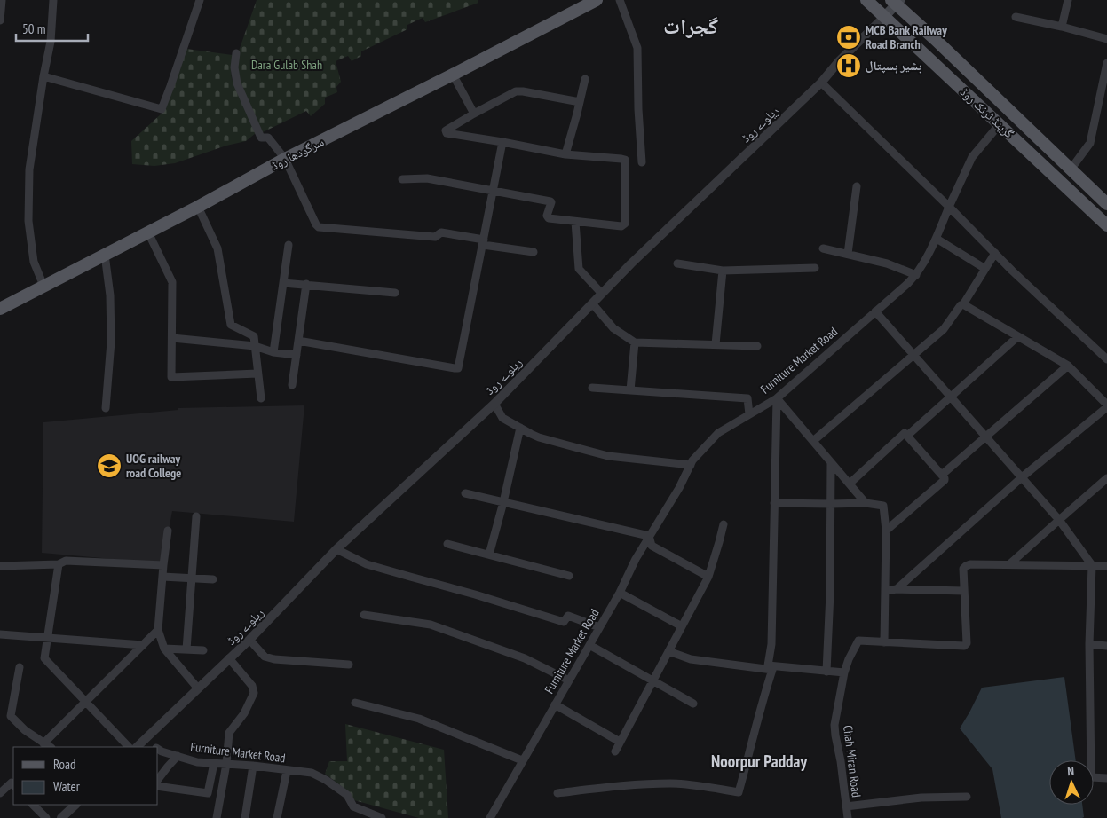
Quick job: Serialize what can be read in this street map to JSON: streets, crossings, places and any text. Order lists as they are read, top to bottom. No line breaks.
{"streets":{"main road":["گرینڈ ٹرنک روڈ","سرگودھا روڈ"],"street":["ریلوے روڈ","Furniture Market Road","Chah Miran Road"]},"crossings":[["گرینڈ ٹرنک روڈ","ریلوے روڈ"],["گرینڈ ٹرنک روڈ","Furniture Market Road"],["ریلوے روڈ","Furniture Market Road"]],"districts":["گجرات","Noorpur Padday"],"parks":["Dara Gulab Shah"],"places":{"bank":["MCB Bank Railway Road Branch"],"hospital":["بشیر ہسپتال"],"school or university":["UOG railway road College"]},"legend":["Road","Water"],"scale_bar":"50 m","north":"top"}
